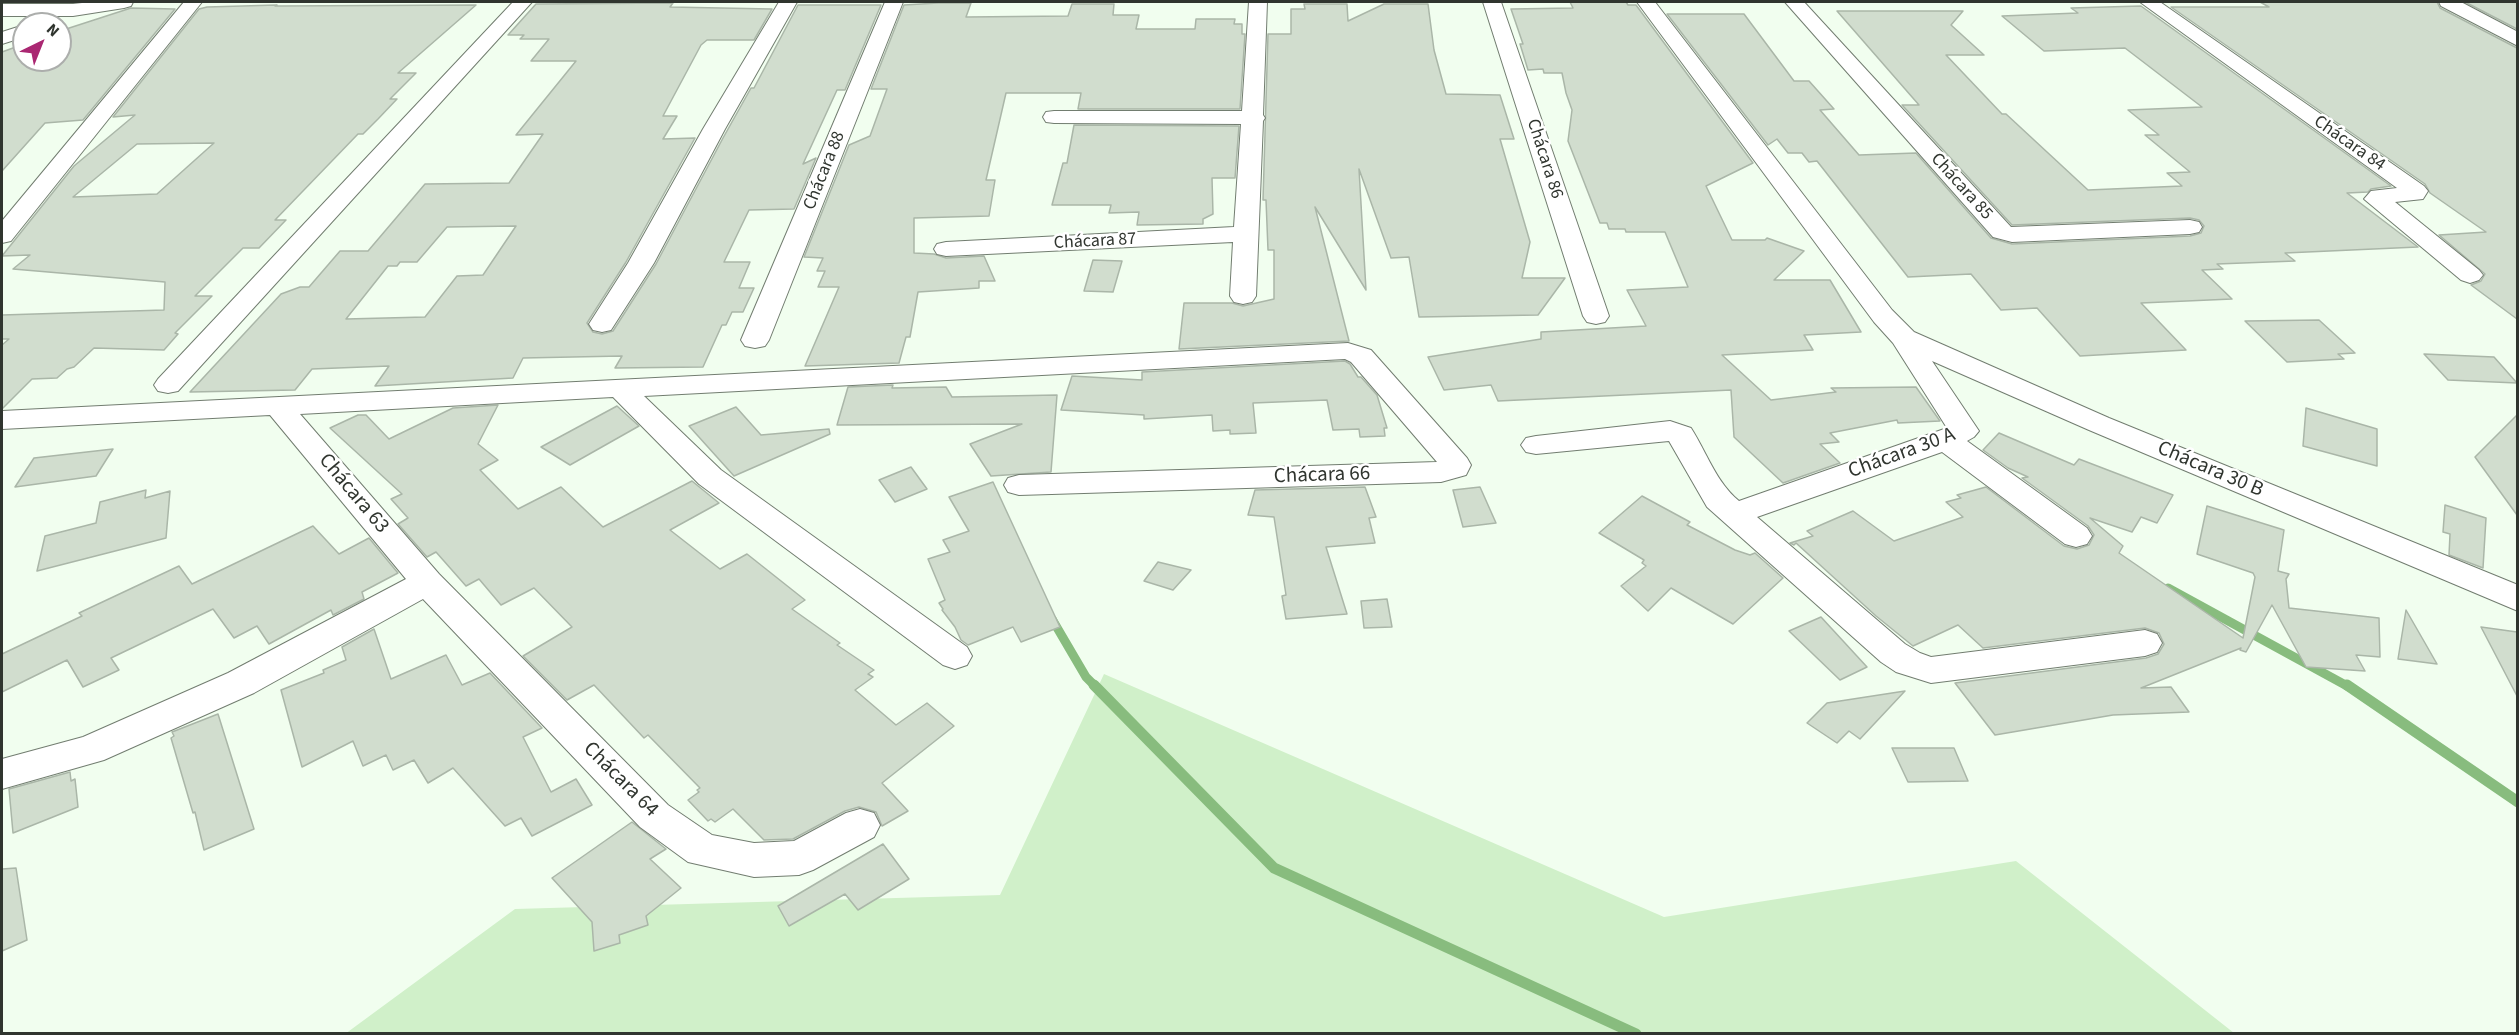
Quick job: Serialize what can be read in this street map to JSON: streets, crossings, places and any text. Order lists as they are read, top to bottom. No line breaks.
{"streets":{"street":["Chácara 84","Chácara 86","Chácara 88","Chácara 85","Chácara 87","Chácara 30 A","Chácara 30 B","Chácara 66","Chácara 63","Chácara 64"]},"crossings":[["Chácara 30 A","Chácara 30 B"],["Chácara 63","Chácara 64"]],"north":"top right"}
